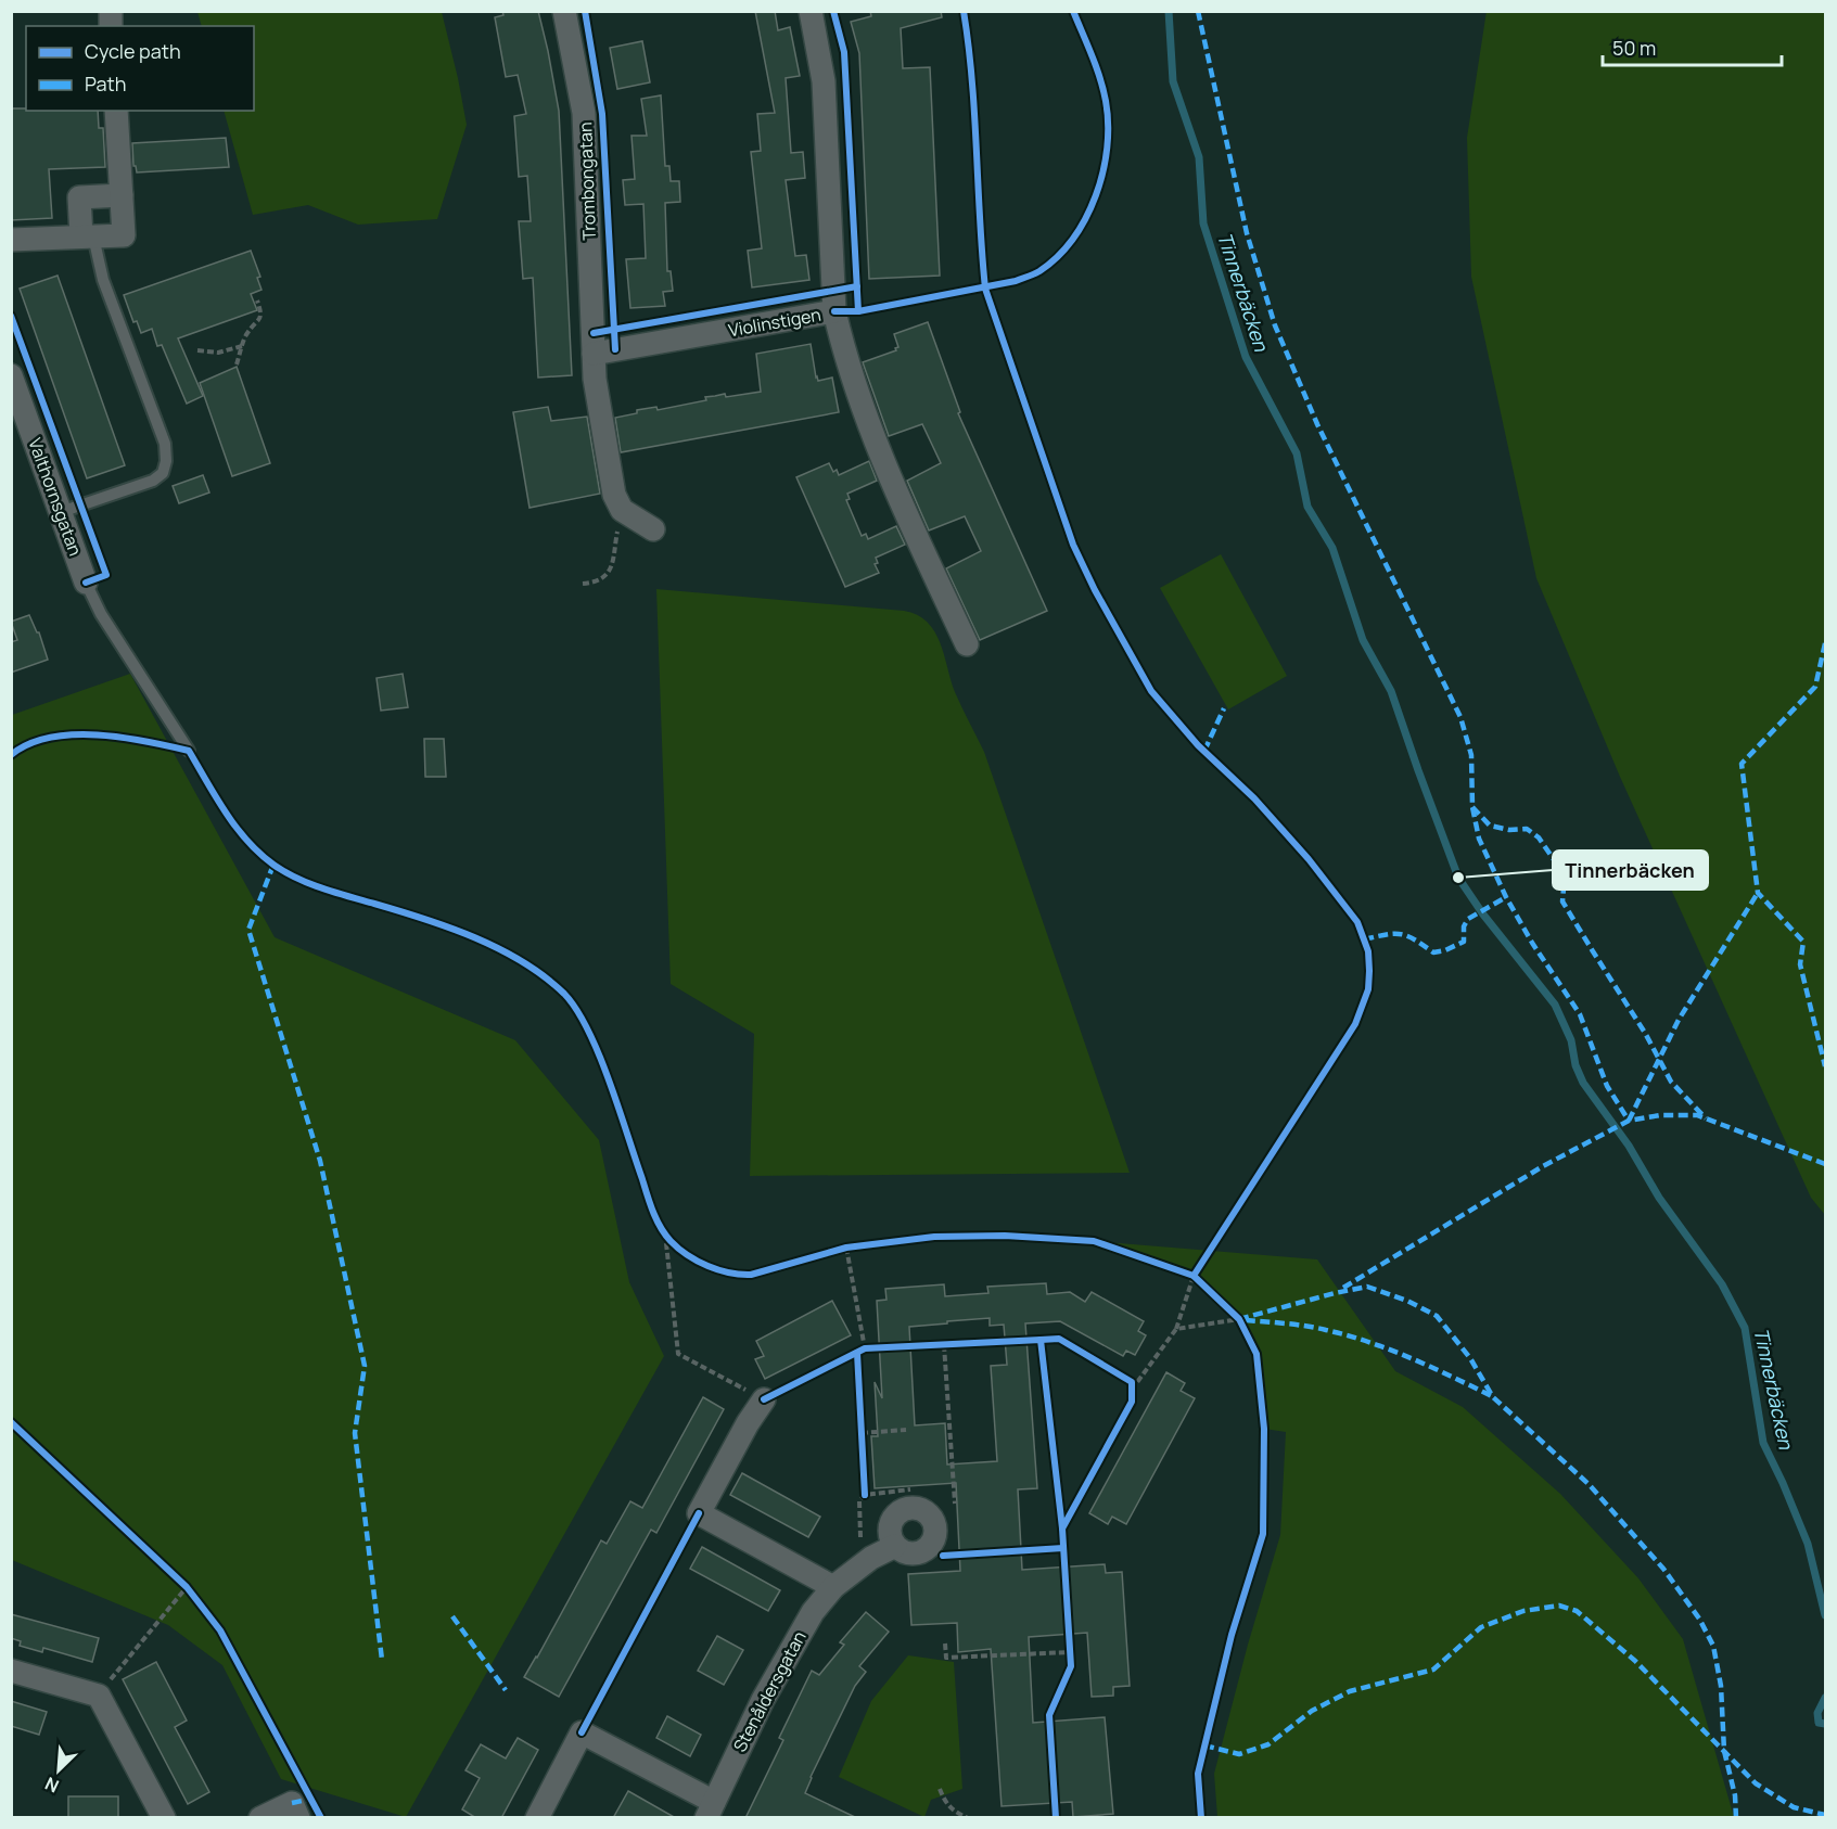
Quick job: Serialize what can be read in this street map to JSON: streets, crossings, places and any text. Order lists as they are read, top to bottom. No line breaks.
{"streets":{"street":["Trombongatan","Violinstigen","Valthornsgatan","Stenåldersgatan"]},"crossings":[["Trombongatan","Violinstigen"]],"water":["Tinnerbäcken"],"places":["Tinnerbäcken"],"legend":["Cycle path","Path"],"scale_bar":"50 m","north":"bottom left"}
